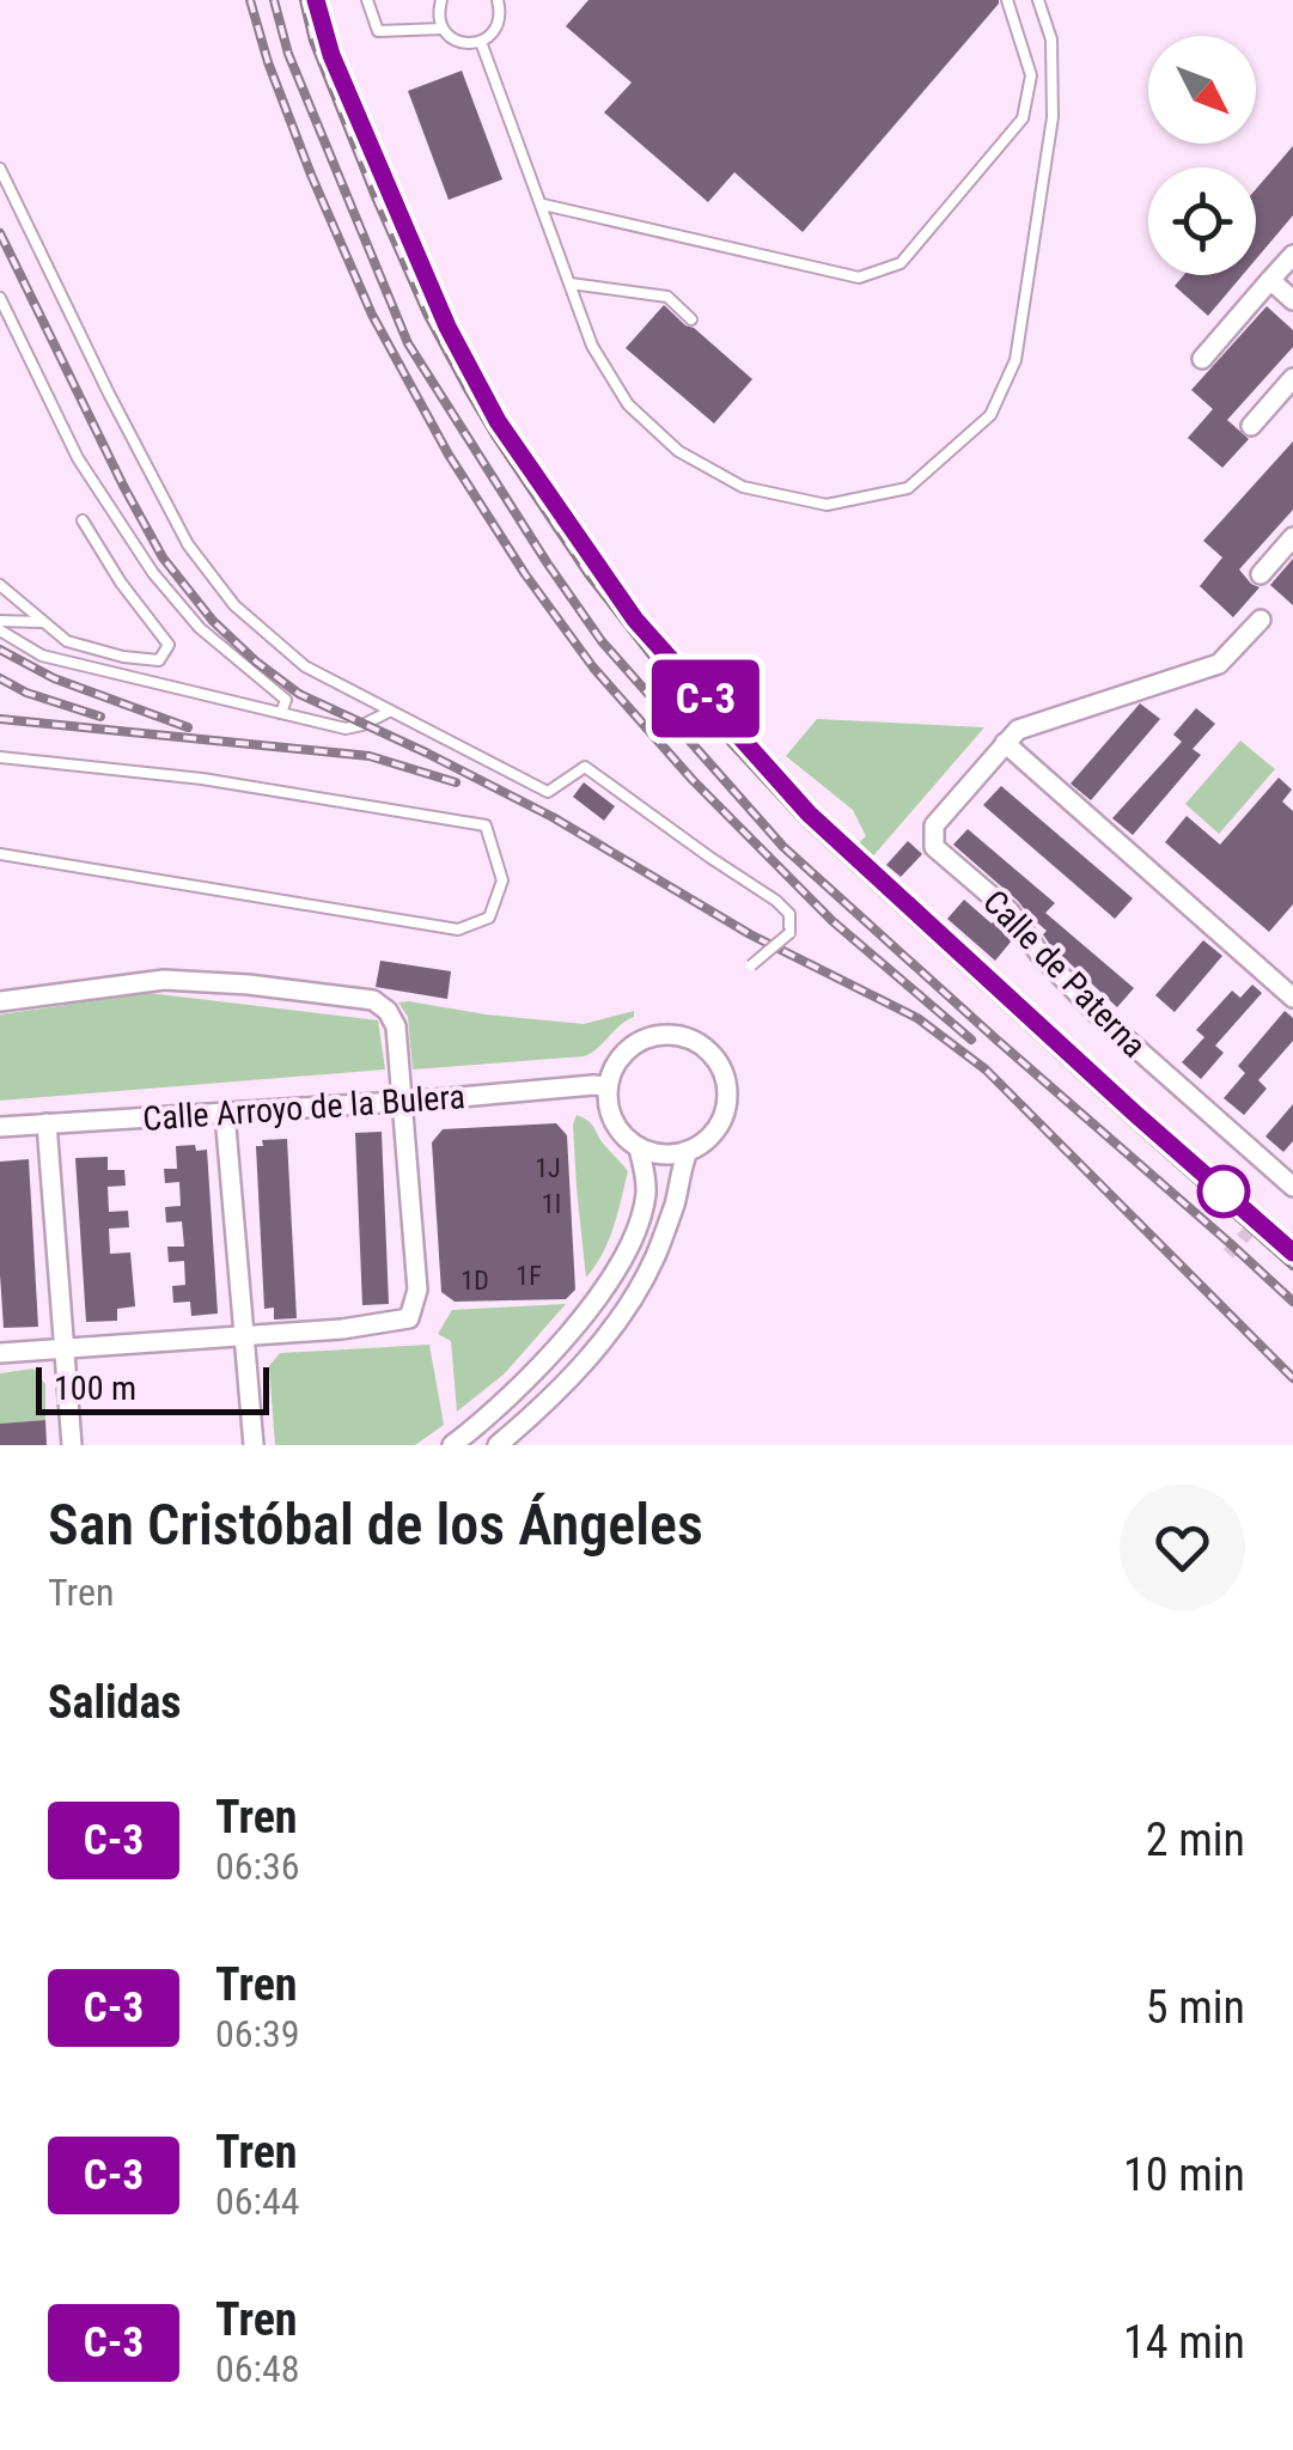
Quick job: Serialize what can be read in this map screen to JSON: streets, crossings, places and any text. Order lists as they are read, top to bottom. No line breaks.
{"streets":{"street":["Calle de Paterna","Calle Arroyo de la Bulera"]},"house_numbers":["1J","1I","1F","1D"],"scale_bar":"100 m","north":"bottom right","page":{"on_map":"C-3","scale":"100 m","heading":[["San Cristóbal de los Ángeles","Tren"],"Salidas"],"list":[{"mark":"C-3","name":"Tren","note":"06:36","value":"2 min"},{"mark":"C-3","name":"Tren","note":"06:39","value":"5 min"},{"mark":"C-3","name":"Tren","note":"06:44","value":"10 min"},{"mark":"C-3","name":"Tren","note":"06:48","value":"14 min"}]}}
